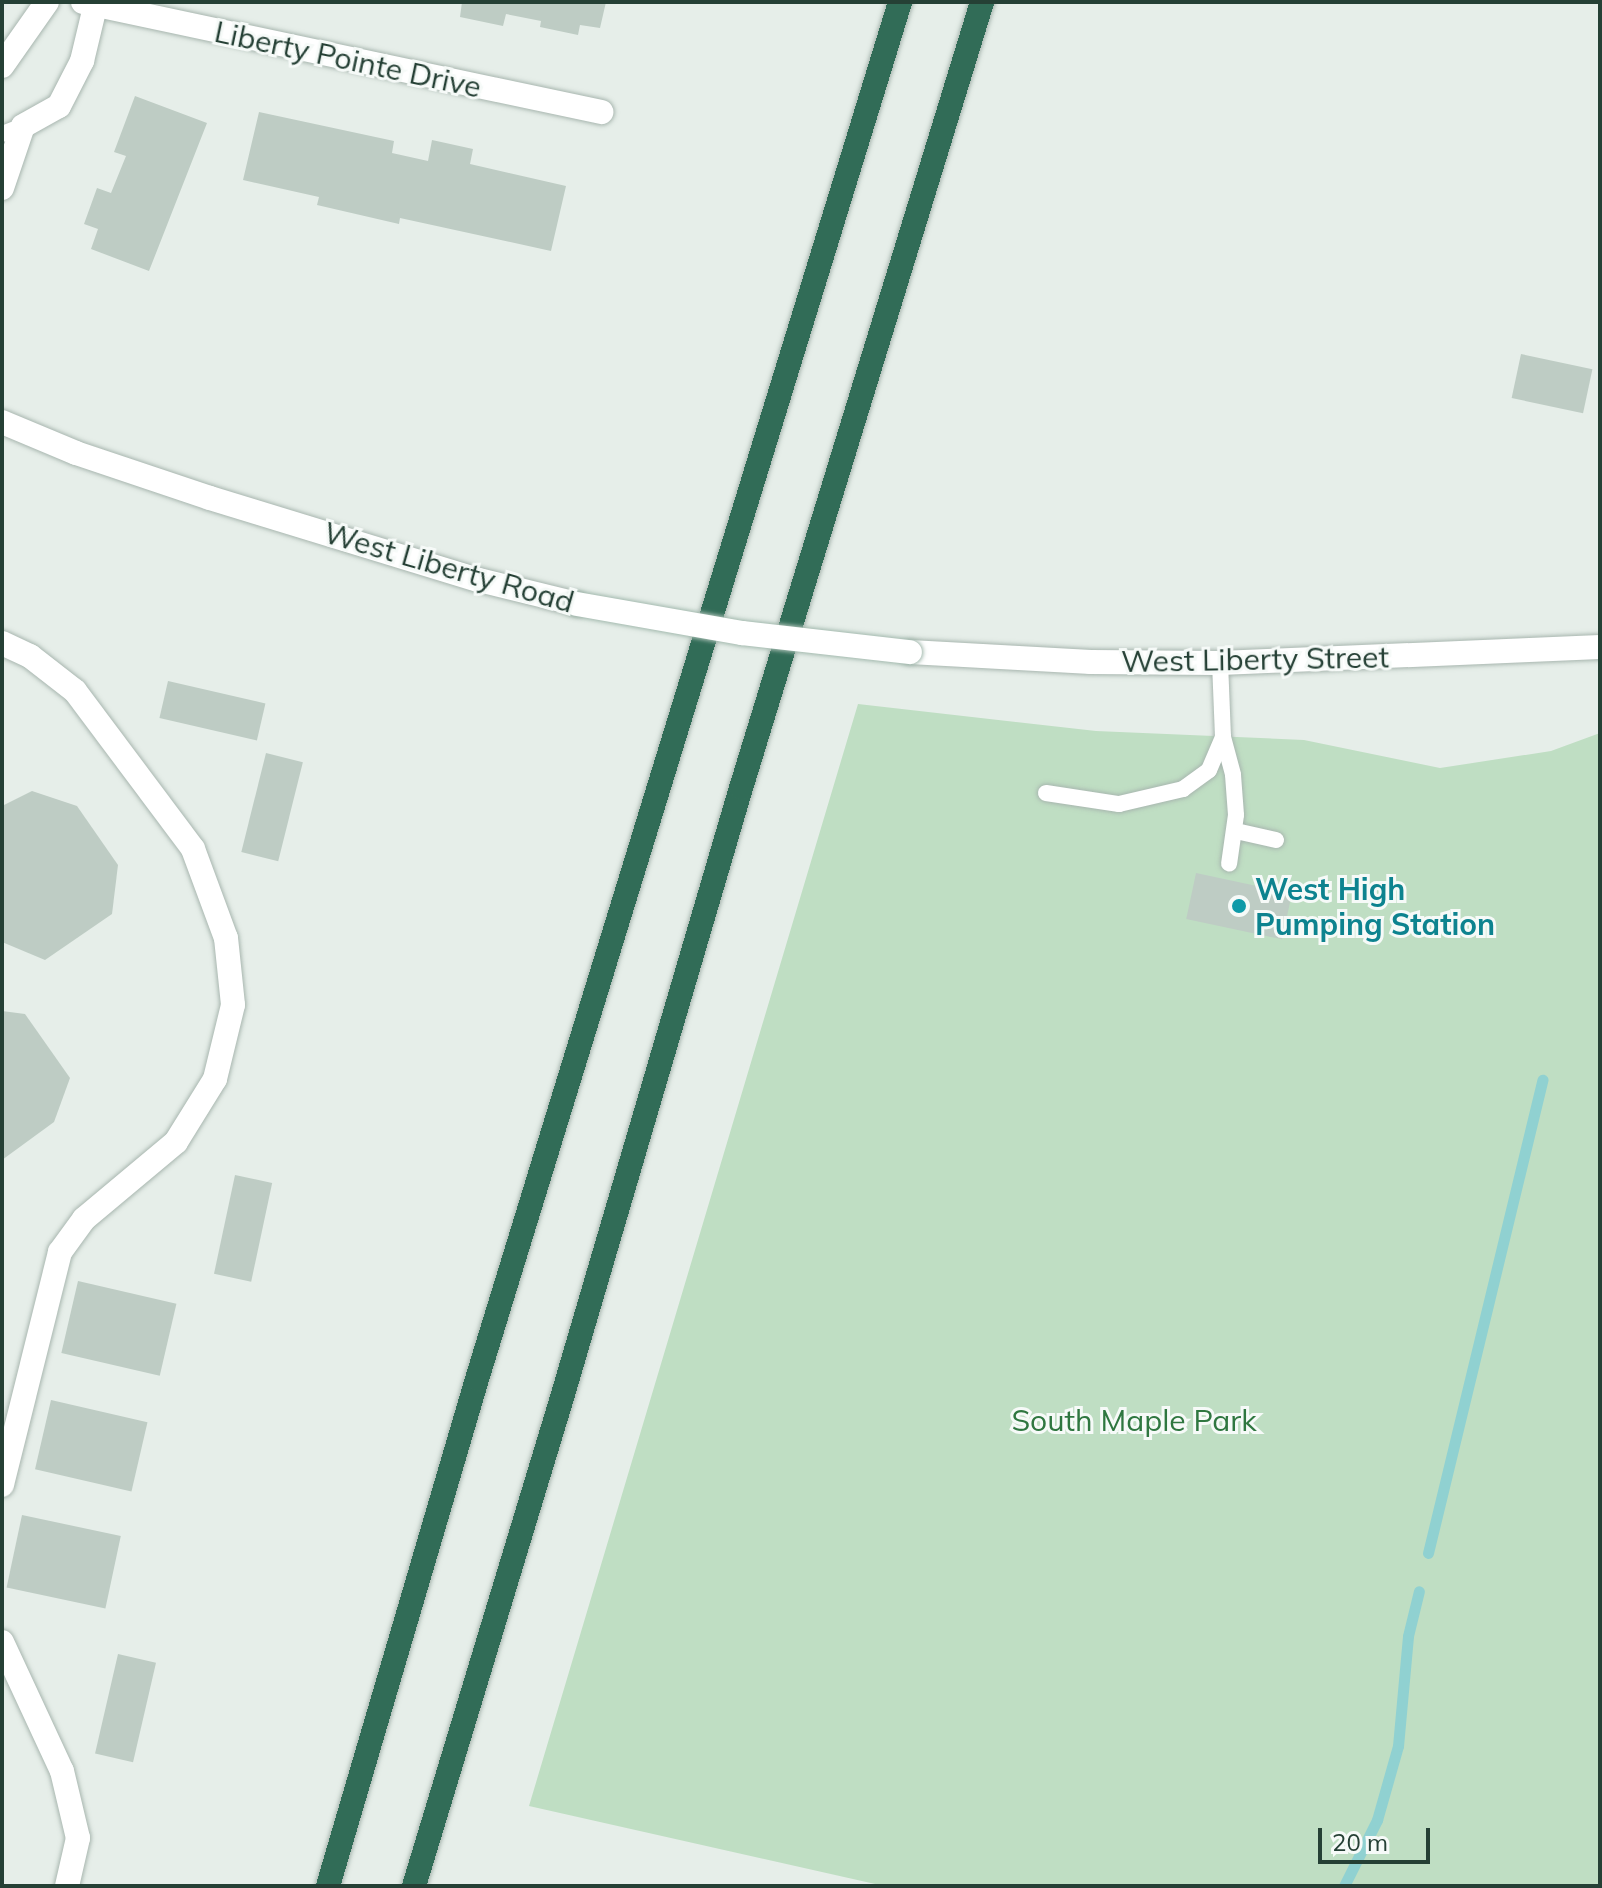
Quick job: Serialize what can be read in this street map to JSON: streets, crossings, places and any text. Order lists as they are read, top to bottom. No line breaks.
{"streets":{"street":["Liberty Pointe Drive","West Liberty Road","West Liberty Street"]},"crossings":[["West Liberty Road","West Liberty Street"]],"parks":["South Maple Park"],"places":["West High Pumping Station"],"scale_bar":"20 m"}
